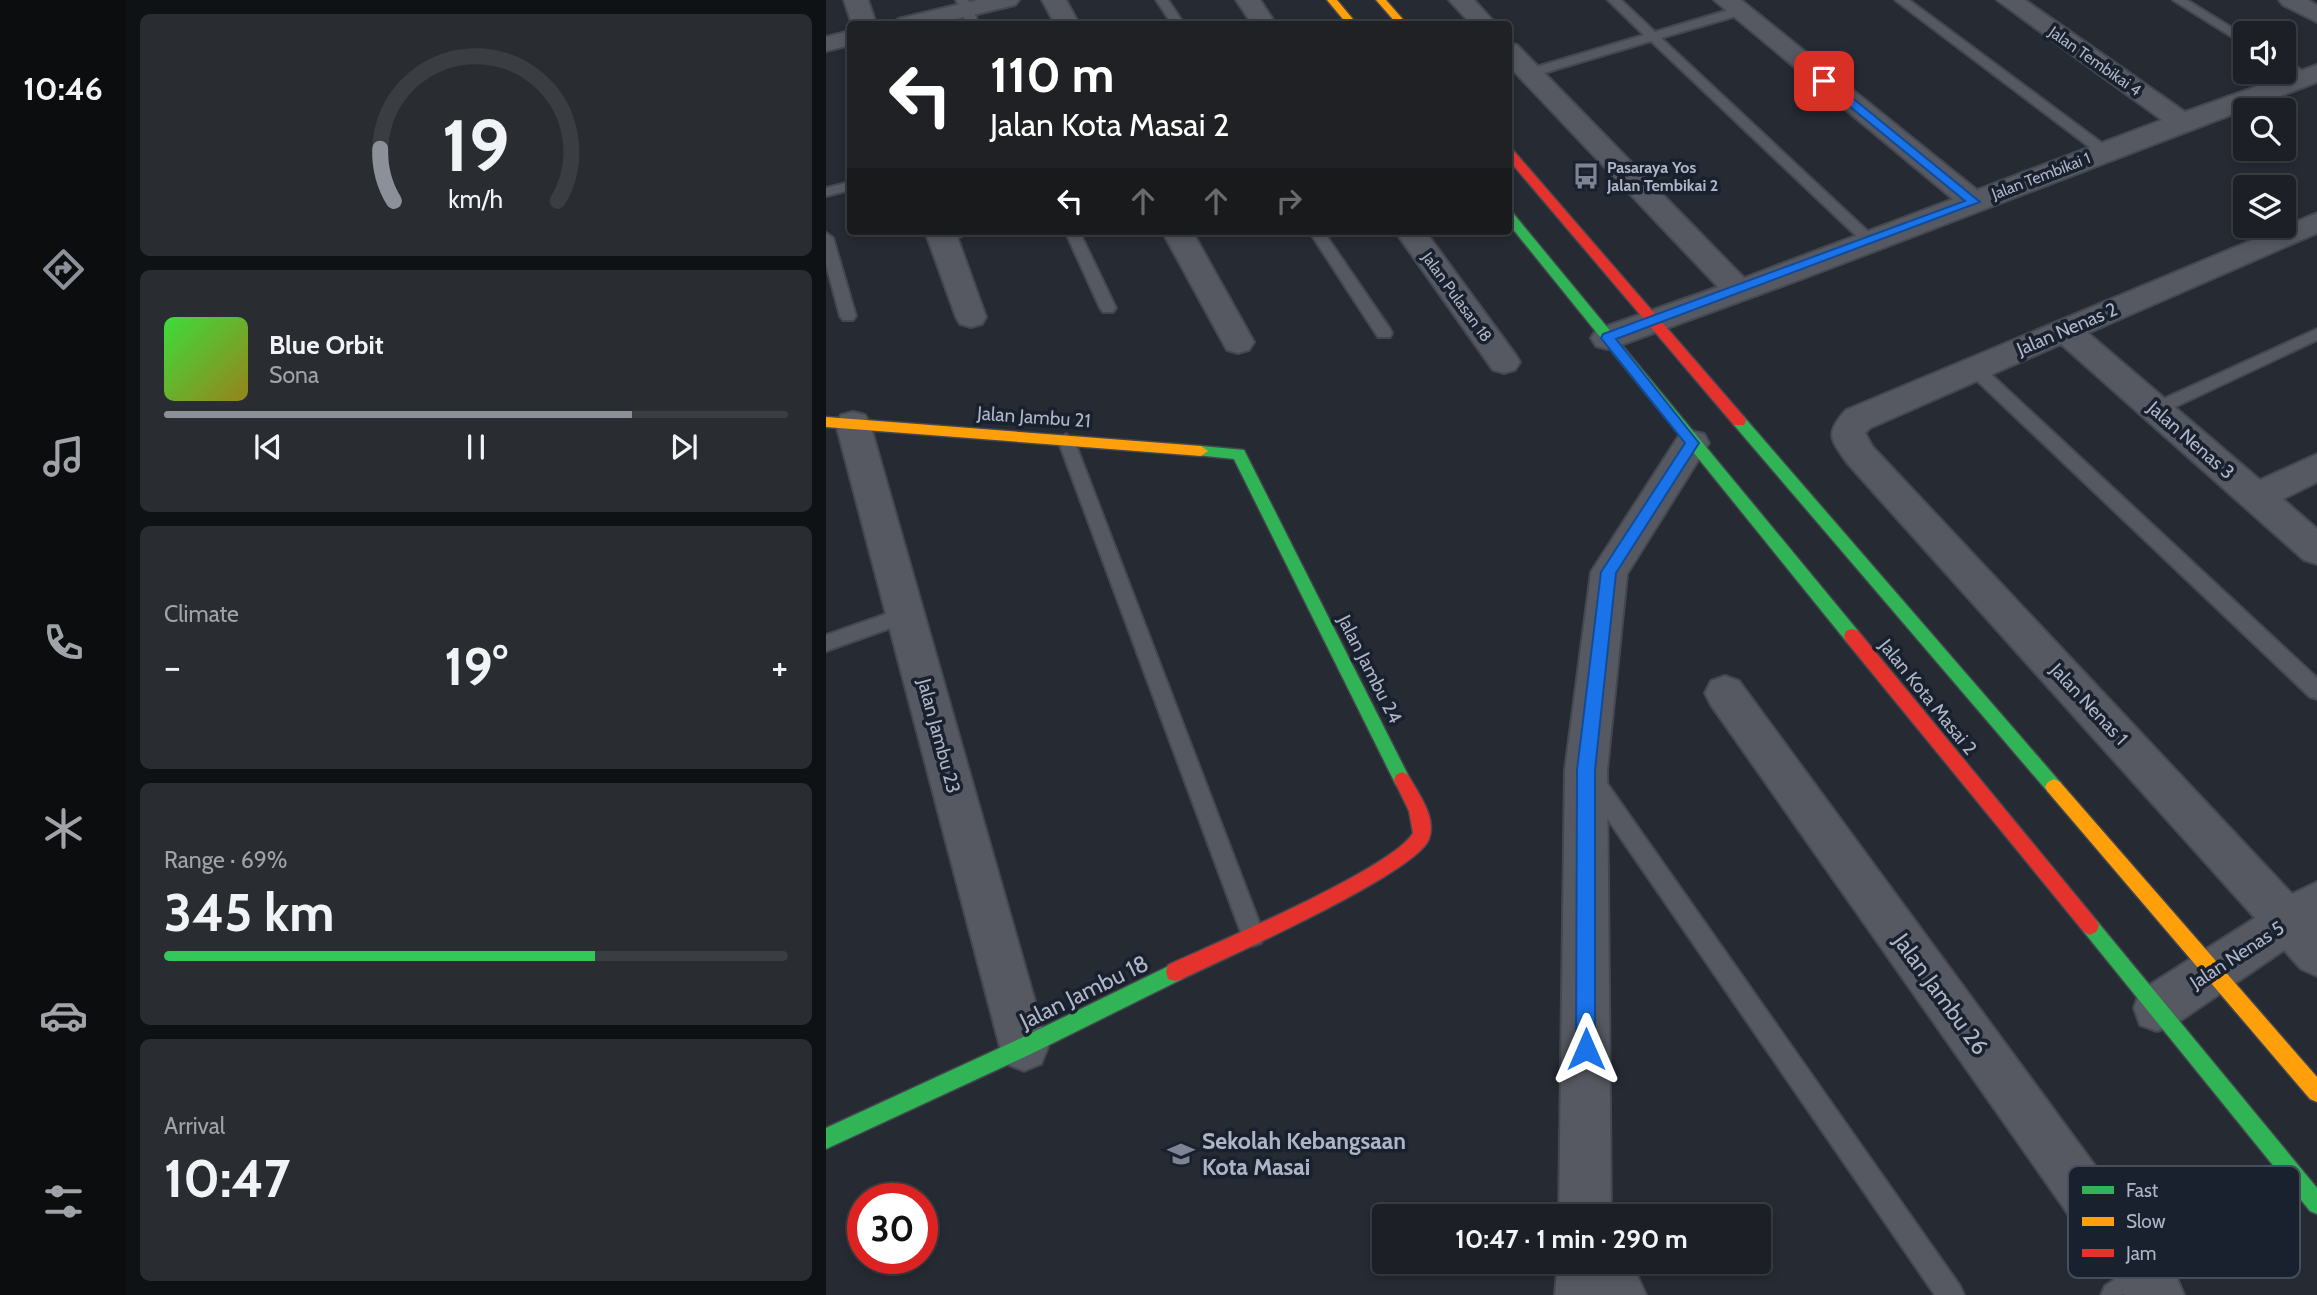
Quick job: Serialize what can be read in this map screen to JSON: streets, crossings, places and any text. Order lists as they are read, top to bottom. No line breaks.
{"streets":{"main road":["Jalan Jambu 21","Jalan Jambu 24","Jalan Kota Masai 2","Jalan Jambu 18"],"street":["Jalan Tembikai 4","Jalan Tembikai 1","Jalan Pulasan 18","Jalan Nenas 2","Jalan Nenas 3","Jalan Nenas 1","Jalan Jambu 23","Jalan Nenas 5","Jalan Jambu 26"]},"crossings":[["Jalan Tembikai 4","Jalan Tembikai 1"],["Jalan Tembikai 1","Jalan Kota Masai 2"],["Jalan Nenas 2","Jalan Nenas 3"],["Jalan Nenas 2","Jalan Nenas 1"],["Jalan Jambu 21","Jalan Jambu 24"],["Jalan Jambu 21","Jalan Jambu 23"],["Jalan Jambu 24","Jalan Jambu 18"],["Jalan Kota Masai 2","Jalan Nenas 5"],["Jalan Nenas 1","Jalan Nenas 5"],["Jalan Jambu 23","Jalan Jambu 18"]],"places":{"bus stop":["Pasaraya Yos Jalan Tembikai 2"],"school or university":["Sekolah Kebangsaan Kota Masai"]},"legend":["Fast","Slow","Jam"],"page":{"tabs":"10:46","turn":["110 m","Jalan Kota Masai 2"],"song":["Blue Orbit","Sona"],"tile":["Climate",["Range · 69%","345 km"],["Arrival","10:47"]],"heat":["−","19°","+"],"limit":"30","trip":"10:47 · 1 min · 290 m","gauge":["19","km/h"]}}
